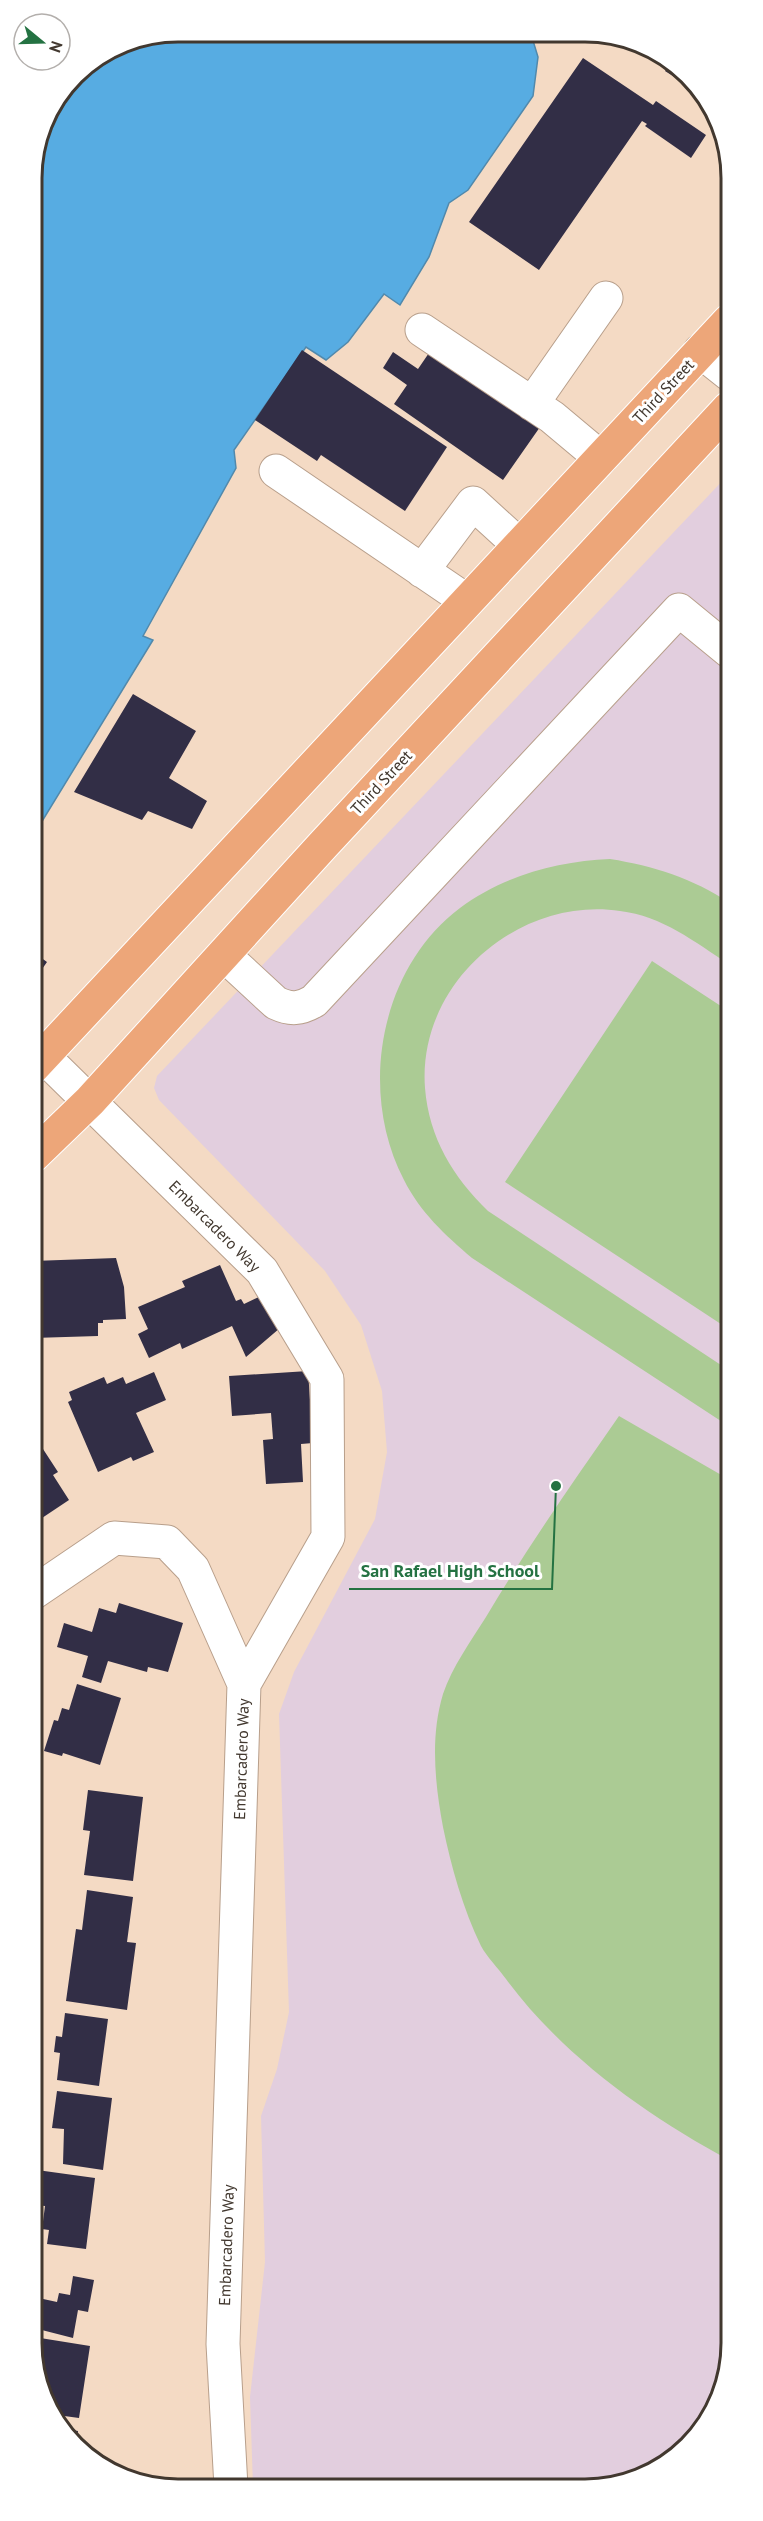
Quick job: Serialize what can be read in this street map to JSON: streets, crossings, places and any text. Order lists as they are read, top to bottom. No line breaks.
{"streets":{"main road":["Third Street"],"street":["Embarcadero Way"]},"crossings":[["Third Street","Embarcadero Way"]],"places":["San Rafael High School"],"north":"right"}
